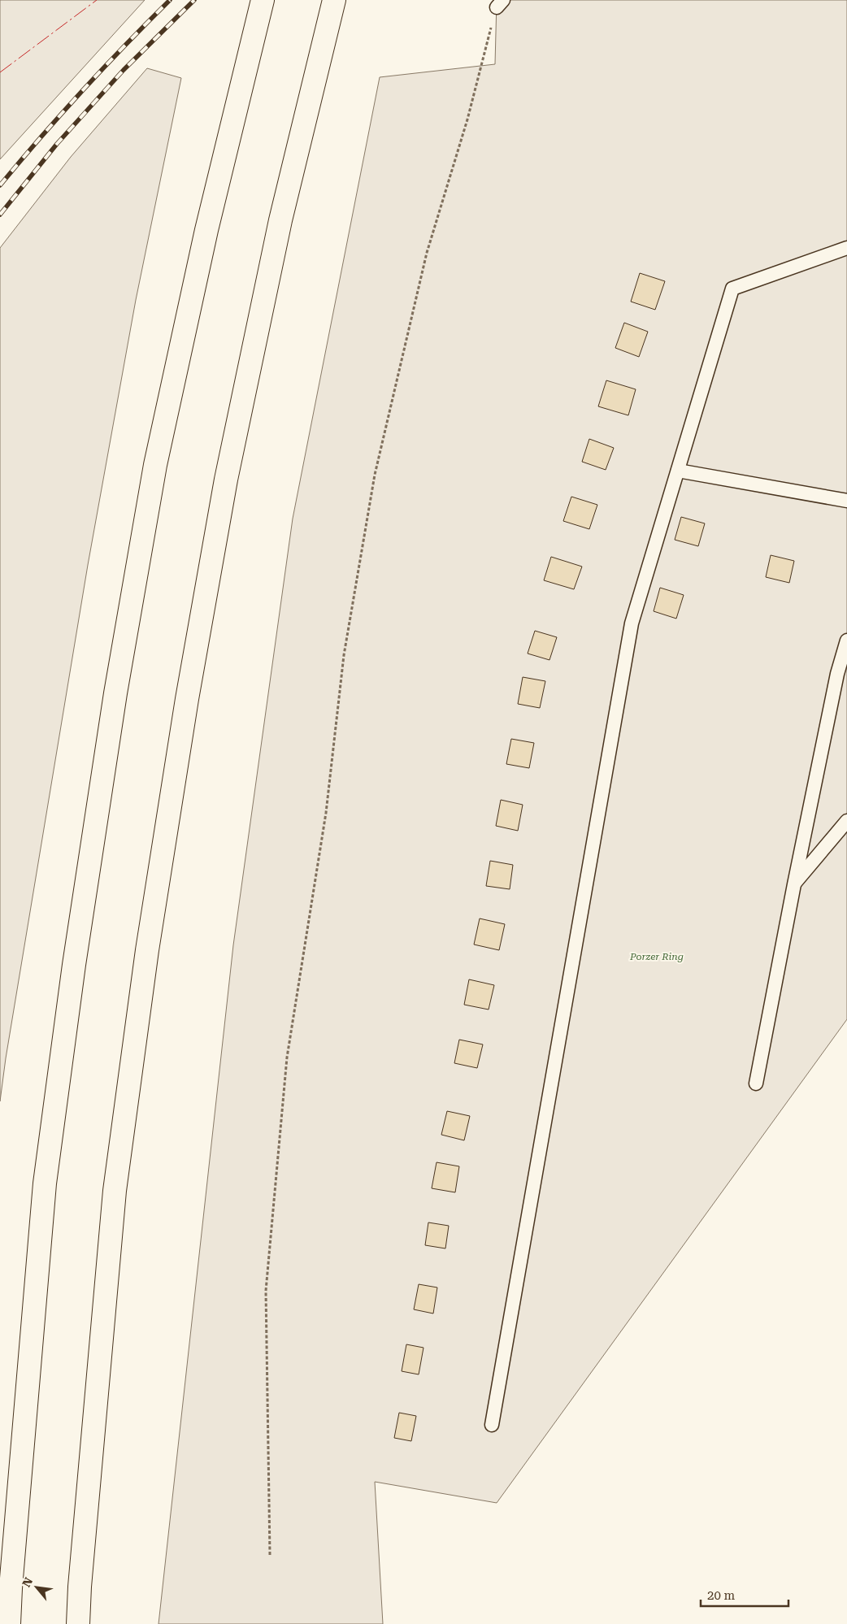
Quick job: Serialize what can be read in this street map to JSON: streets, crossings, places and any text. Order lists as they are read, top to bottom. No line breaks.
{"parks":["Porzer Ring"],"scale_bar":"20 m","north":"top left"}
